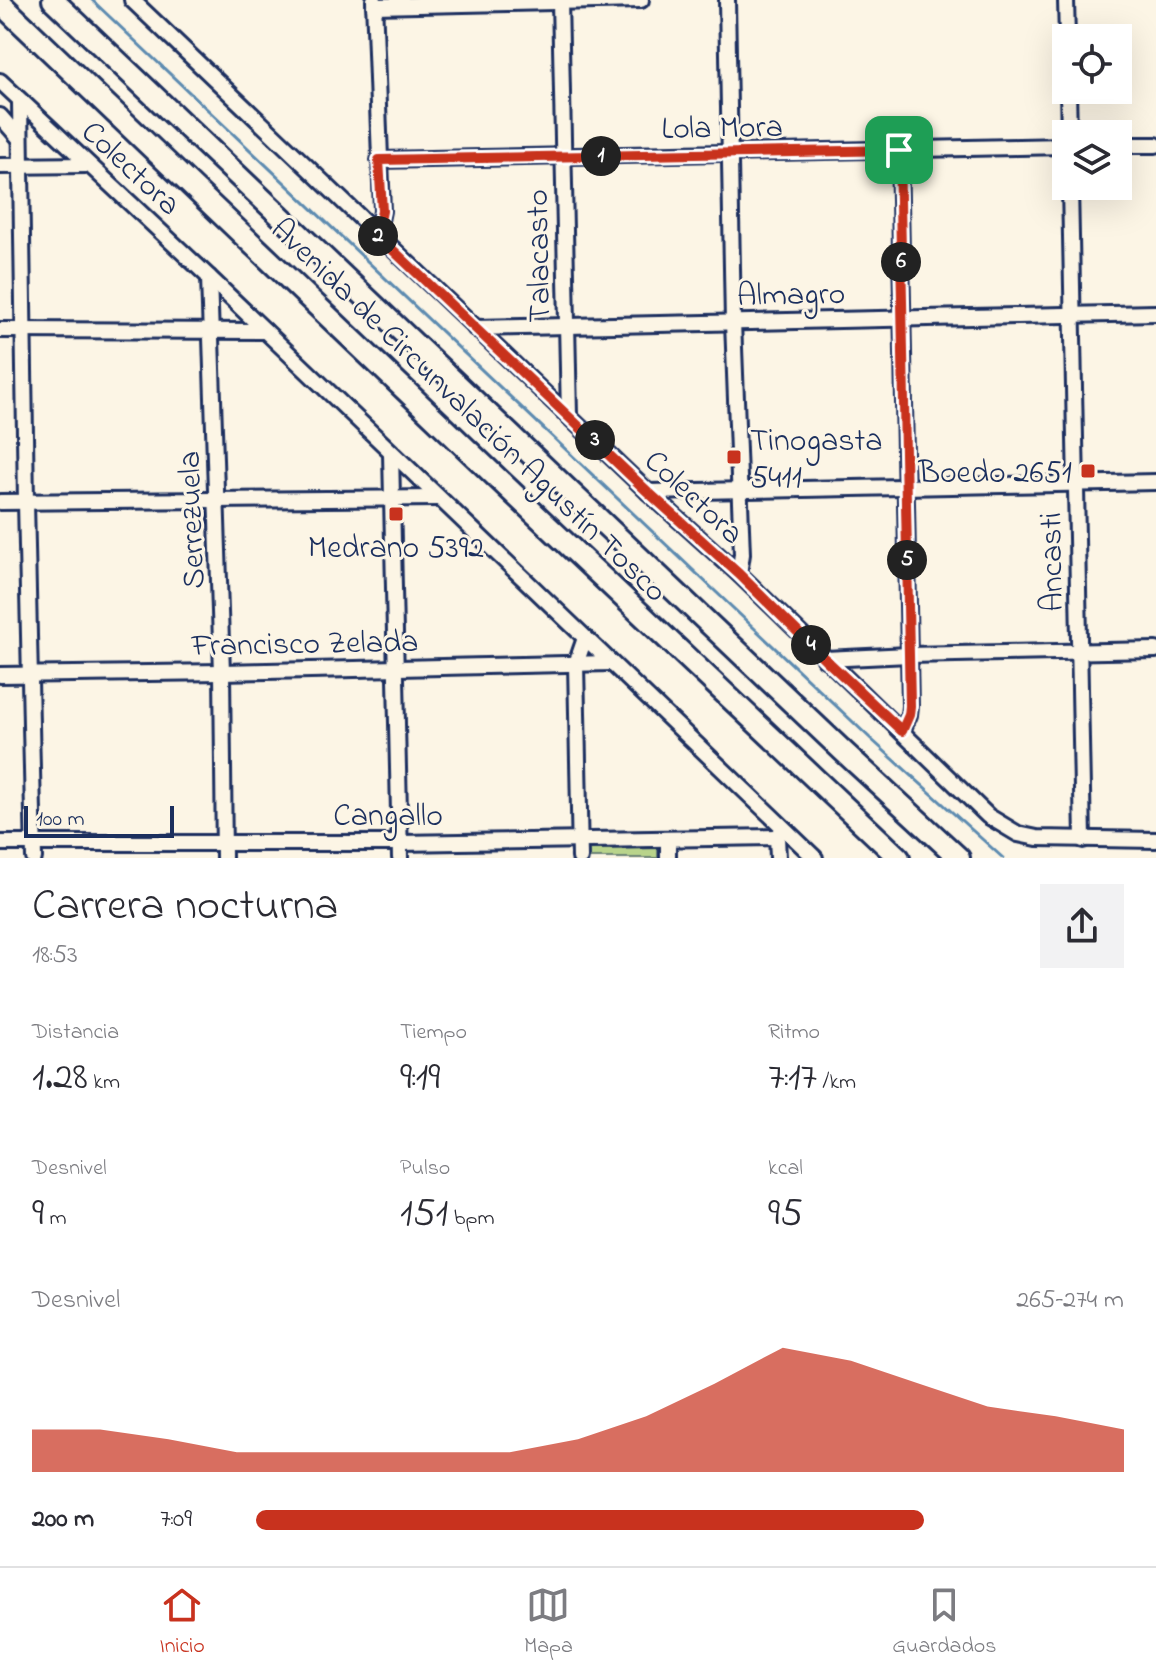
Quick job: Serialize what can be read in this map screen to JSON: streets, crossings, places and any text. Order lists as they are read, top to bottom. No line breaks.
{"streets":{"highway":["Avenida de Circunvalación Agustín Tosco"],"street":["Lola Mora","Colectora","Talacasto","Almagro","Serrezuela","Ancasti","Francisco Zelada","Cangallo"]},"crossings":[["Lola Mora","Talacasto"],["Colectora","Talacasto"],["Colectora","Almagro"],["Colectora","Serrezuela"],["Colectora","Ancasti"],["Colectora","Francisco Zelada"],["Colectora","Cangallo"],["Talacasto","Almagro"],["Almagro","Ancasti"],["Serrezuela","Francisco Zelada"],["Serrezuela","Cangallo"]],"places":{"transit":["Tinogasta 5411","Boedo 2651","Medrano 5392"]},"scale_bar":"100 m","page":{"pins":["1","2","6","3","5","4"],"scale":"100 m","heading":["Carrera nocturna","18:53"],"stats":[["Distancia","1.28 km"],["Tiempo","9:19"],["Ritmo","7:17 /km"],["Desnivel","9 m"],["Pulso","151 bpm"],["kcal","95"]],"chart":["Desnivel","265–274 m"],"list":[{"name":"200 m","note":"7:09"}],"tabs":["Inicio","Mapa","Guardados"]}}
